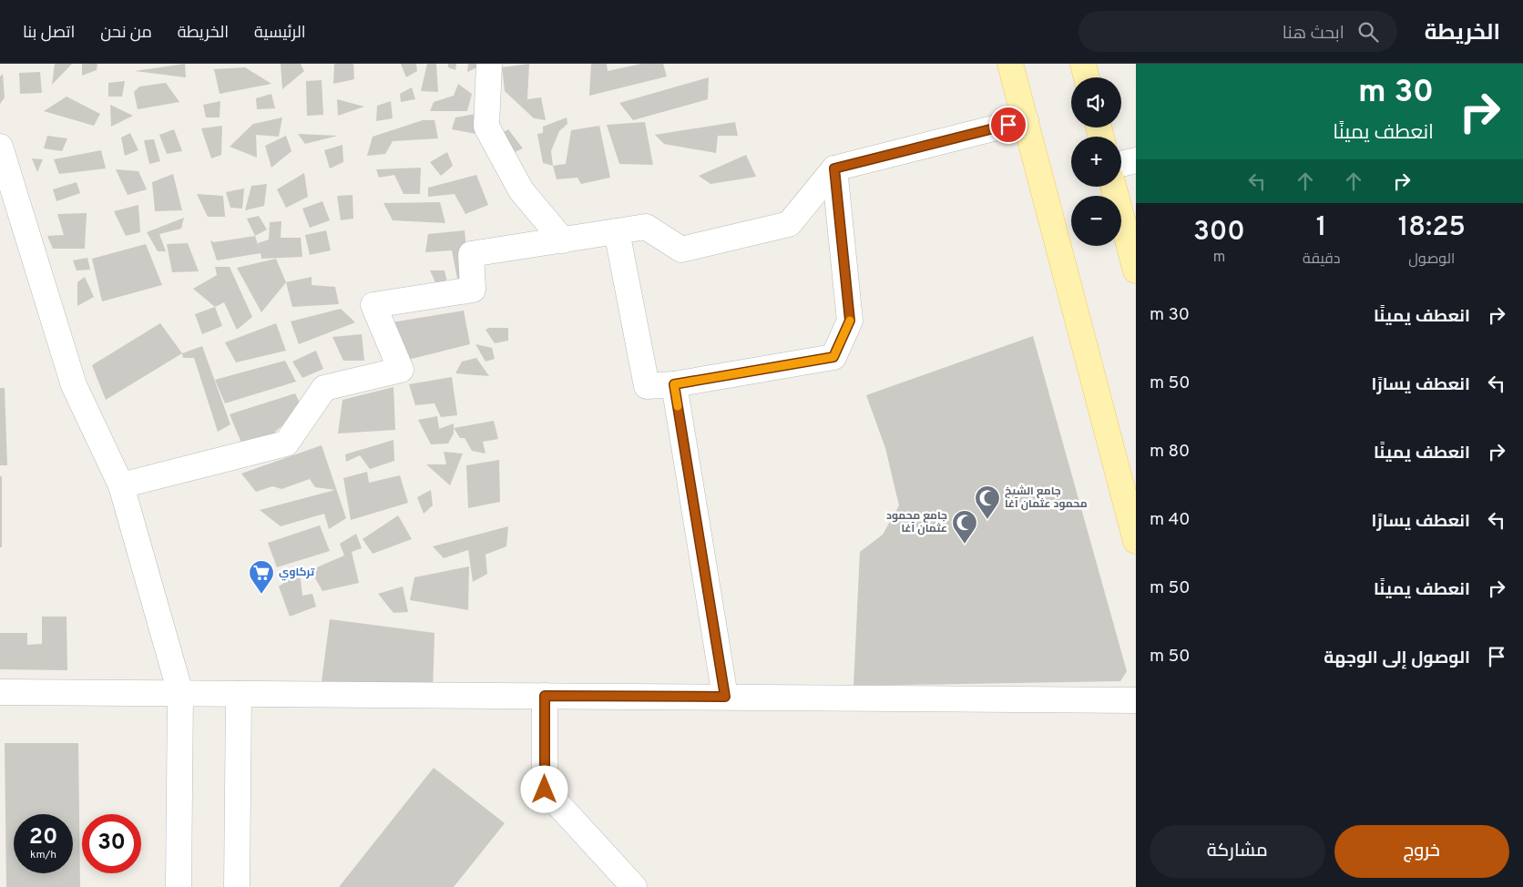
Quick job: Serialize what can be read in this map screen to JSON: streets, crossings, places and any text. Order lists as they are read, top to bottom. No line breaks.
{"places":{"mosque":["جامع الشيخ محمود عثمان آغا","جامع محمود عثمان آغا"],"supermarket":["تركاوي"]},"page":{"header":"الخريطة","search":"ابحث هنا","nav":["الرئيسية","الخريطة","من نحن","اتصل بنا"],"turn":["30 m","انعطف يمينًا"],"map_buttons":["+","−"],"eta":["18:25","الوصول","1","دقيقة","300","m"],"list":[{"name":"انعطف يمينًا","value":"30 m"},{"name":"انعطف يسارًا","value":"50 m"},{"name":"انعطف يمينًا","value":"80 m"},{"name":"انعطف يسارًا","value":"40 m"},{"name":"انعطف يمينًا","value":"50 m"},{"name":"الوصول إلى الوجهة","value":"50 m"}],"speed":"20 km/h","limit":"30","buttons":["خروج","مشاركة"]}}
